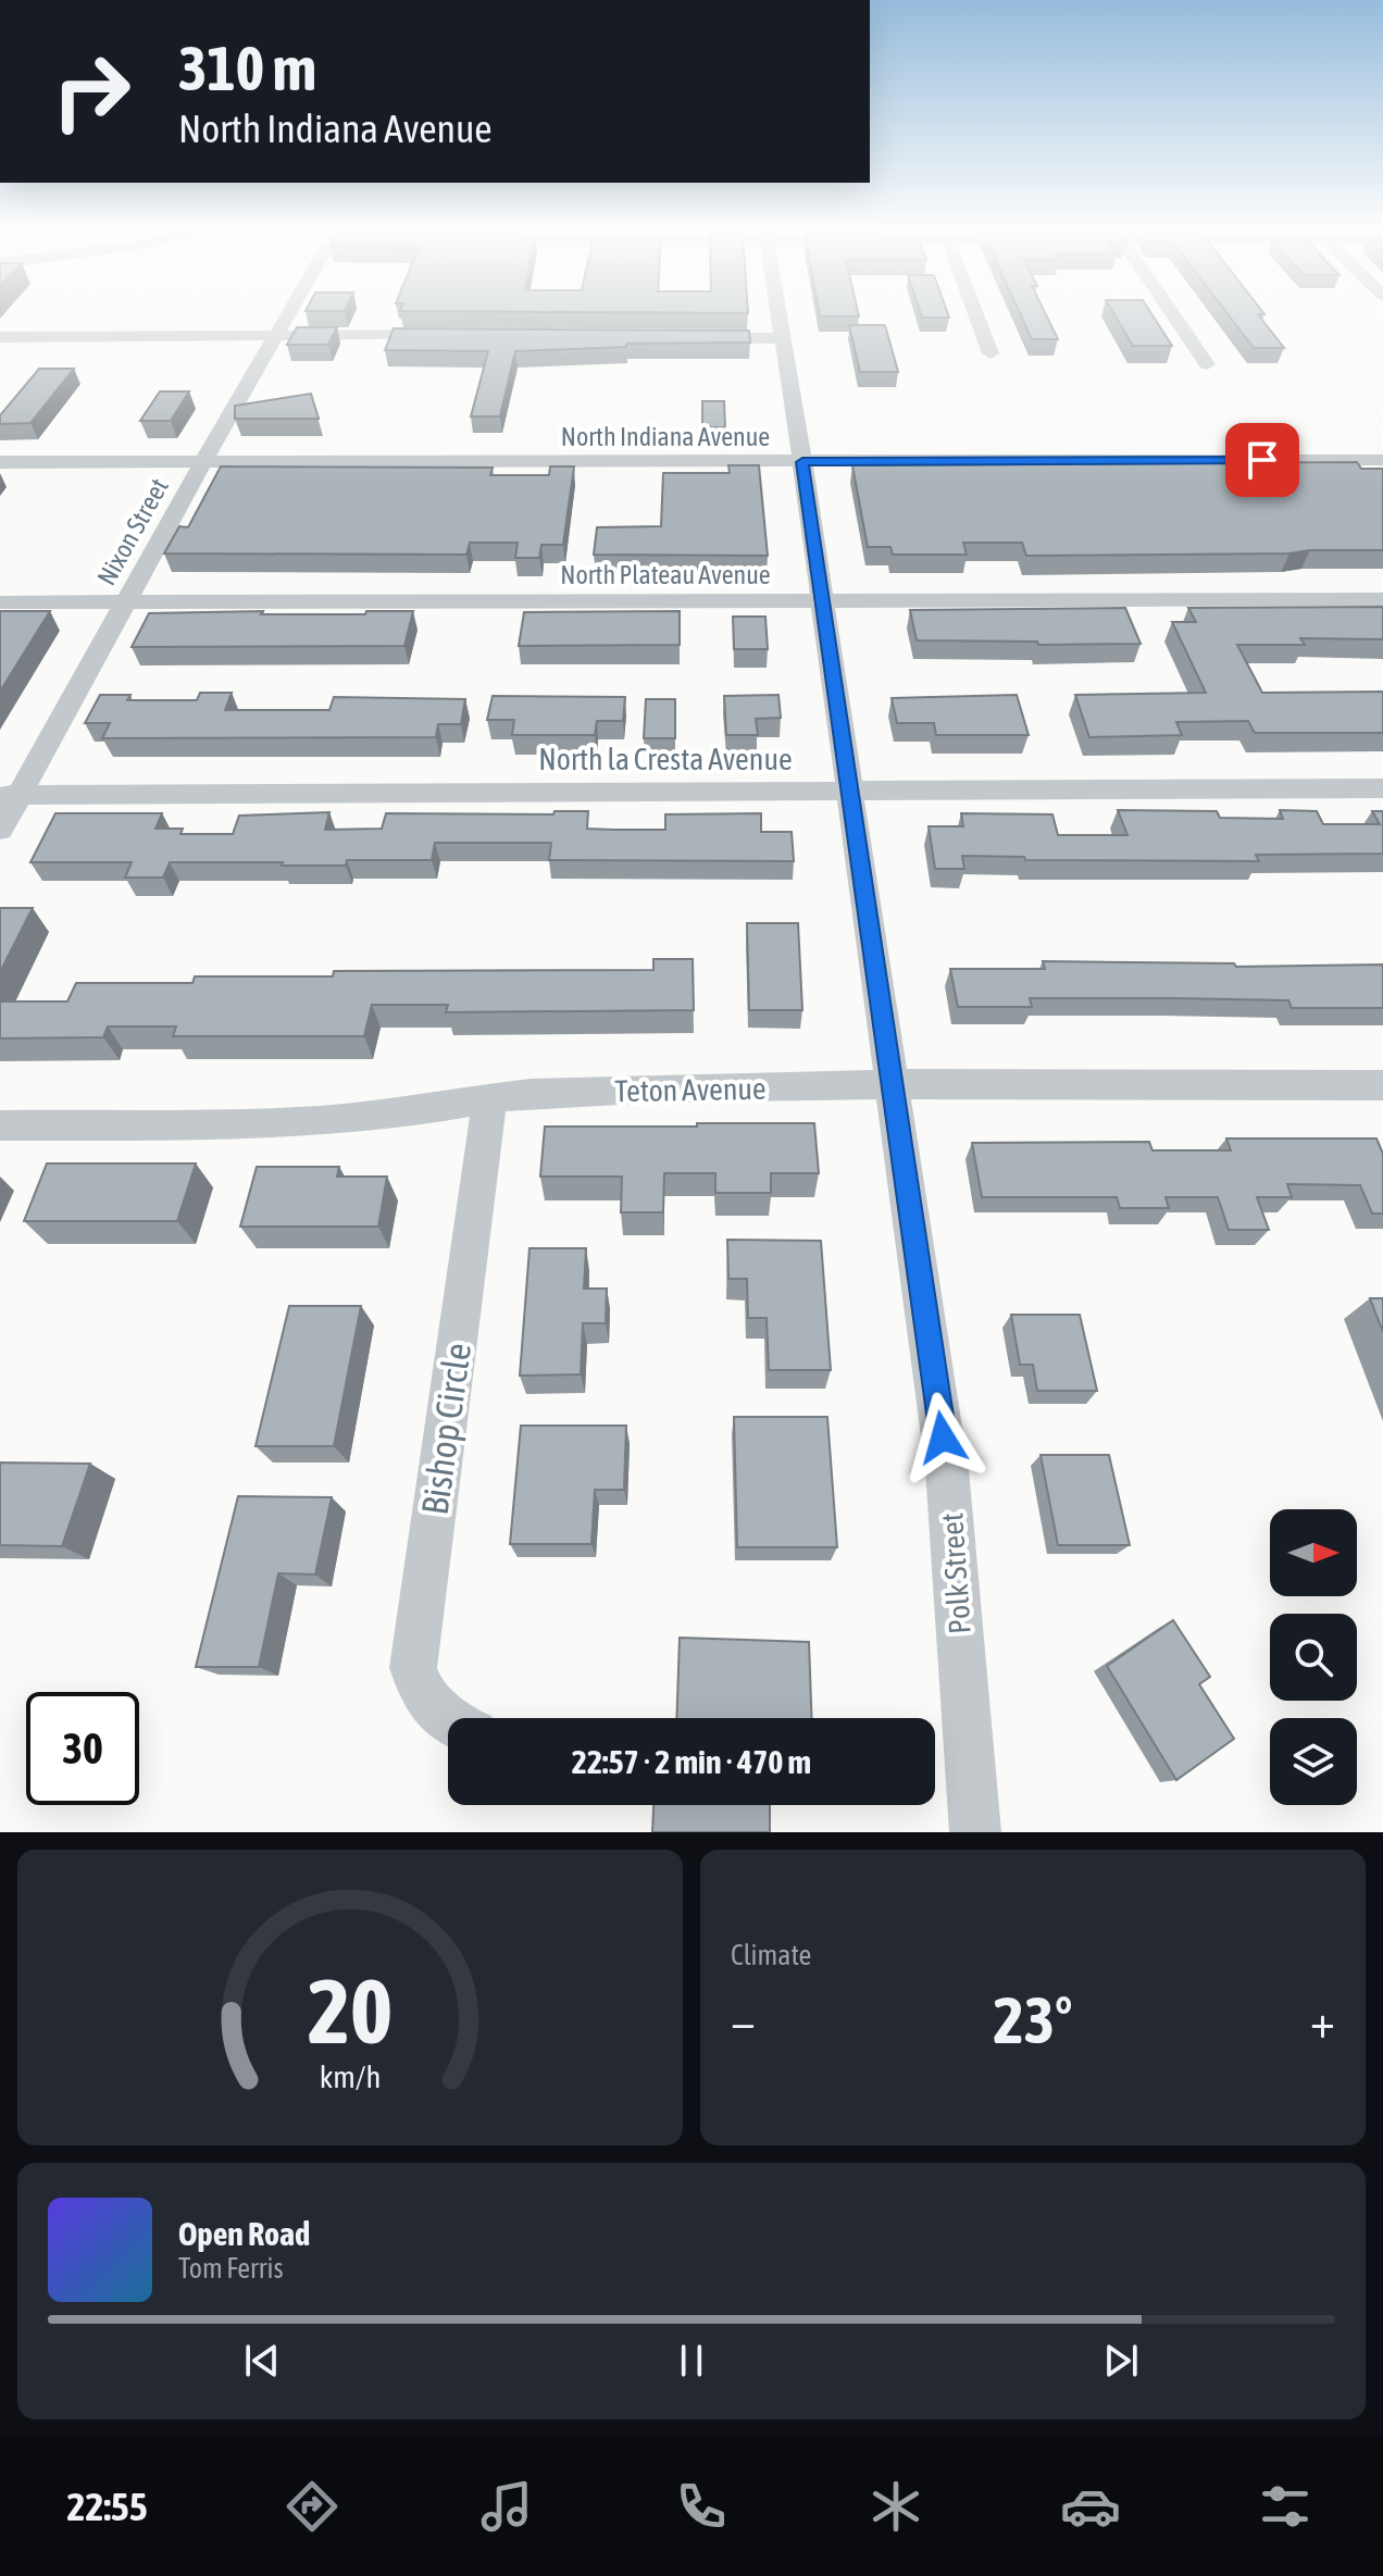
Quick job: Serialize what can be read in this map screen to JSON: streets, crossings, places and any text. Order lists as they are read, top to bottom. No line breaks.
{"streets":{"street":["North Indiana Avenue","Nixon Street","North Plateau Avenue","North la Cresta Avenue","Teton Avenue","Bishop Circle","Polk Street"]},"crossings":[["North Indiana Avenue","Nixon Street"],["North Indiana Avenue","Polk Street"],["Nixon Street","North Plateau Avenue"],["Nixon Street","North la Cresta Avenue"],["North Plateau Avenue","Polk Street"],["North la Cresta Avenue","Polk Street"],["Teton Avenue","Bishop Circle"],["Teton Avenue","Polk Street"]],"north":"right","page":{"turn":["310 m","North Indiana Avenue"],"limit":"30","trip":"22:57 · 2 min · 470 m","tile":"Climate","heat":["−","23°","+"],"song":["Open Road","Tom Ferris"],"tabs":"22:55","gauge":["20","km/h"]}}
